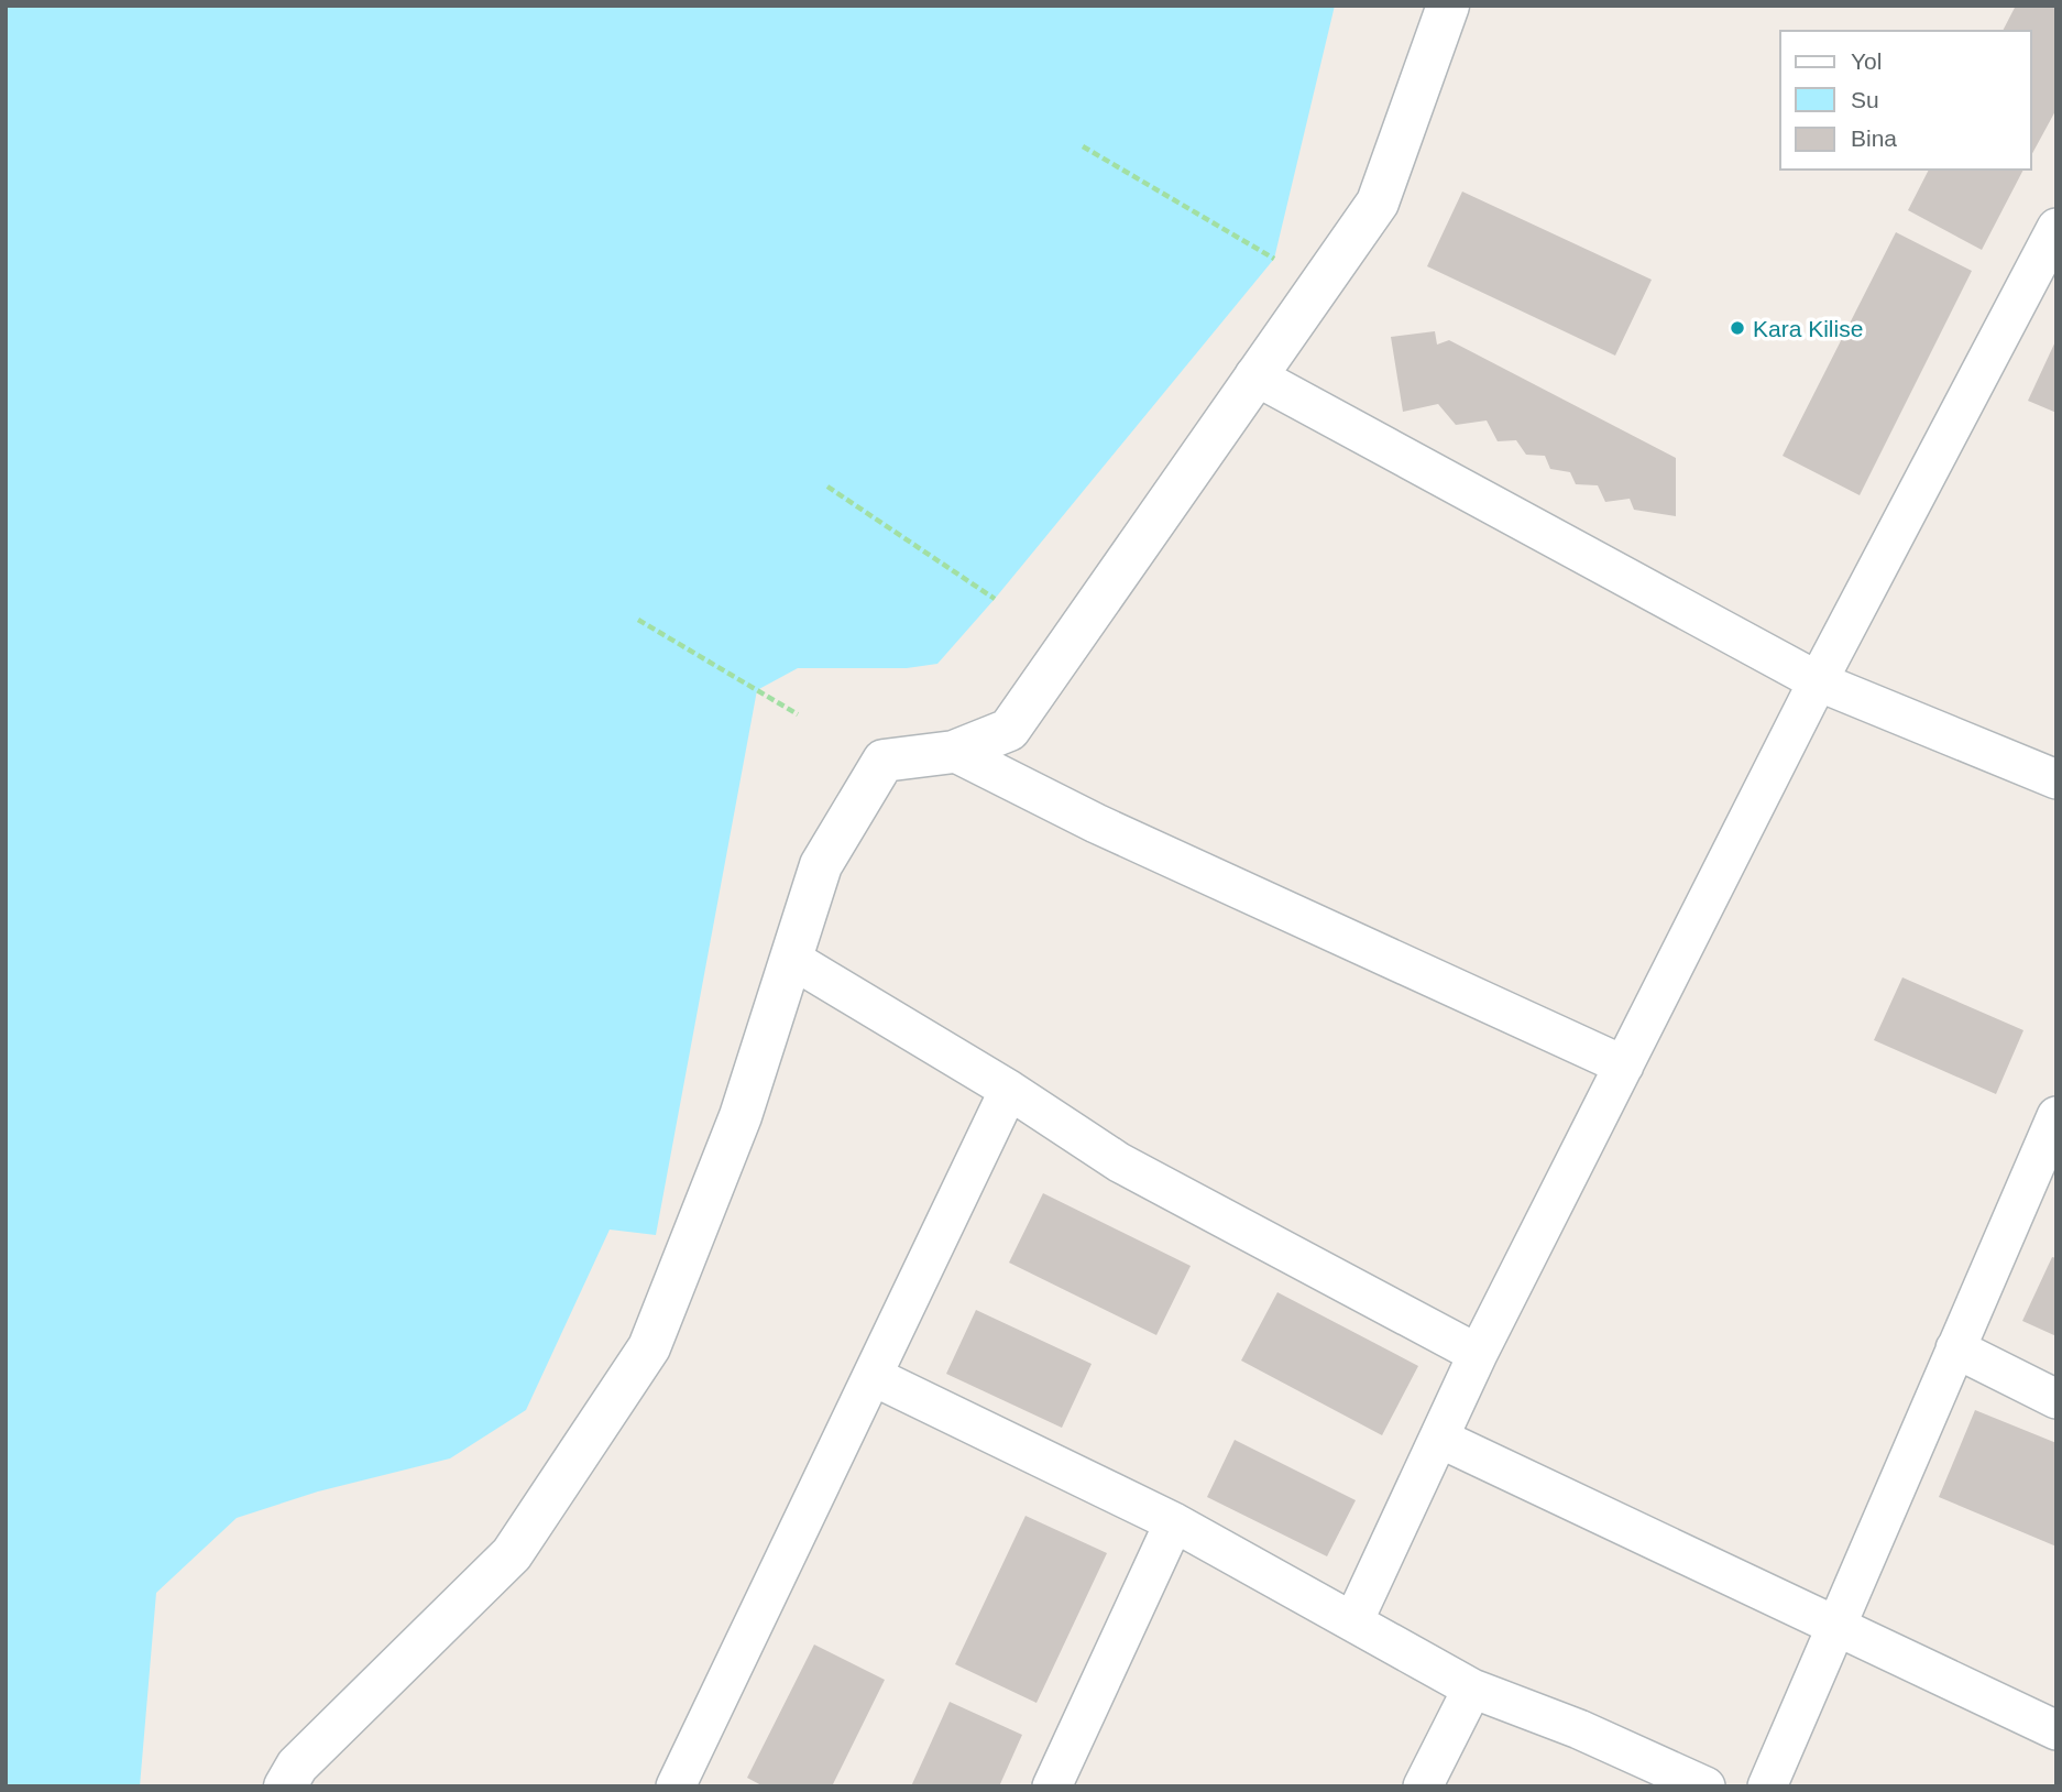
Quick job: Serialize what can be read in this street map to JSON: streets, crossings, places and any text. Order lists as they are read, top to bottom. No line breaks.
{"places":["Kara Kilise"],"legend":["Yol","Su","Bina"]}
